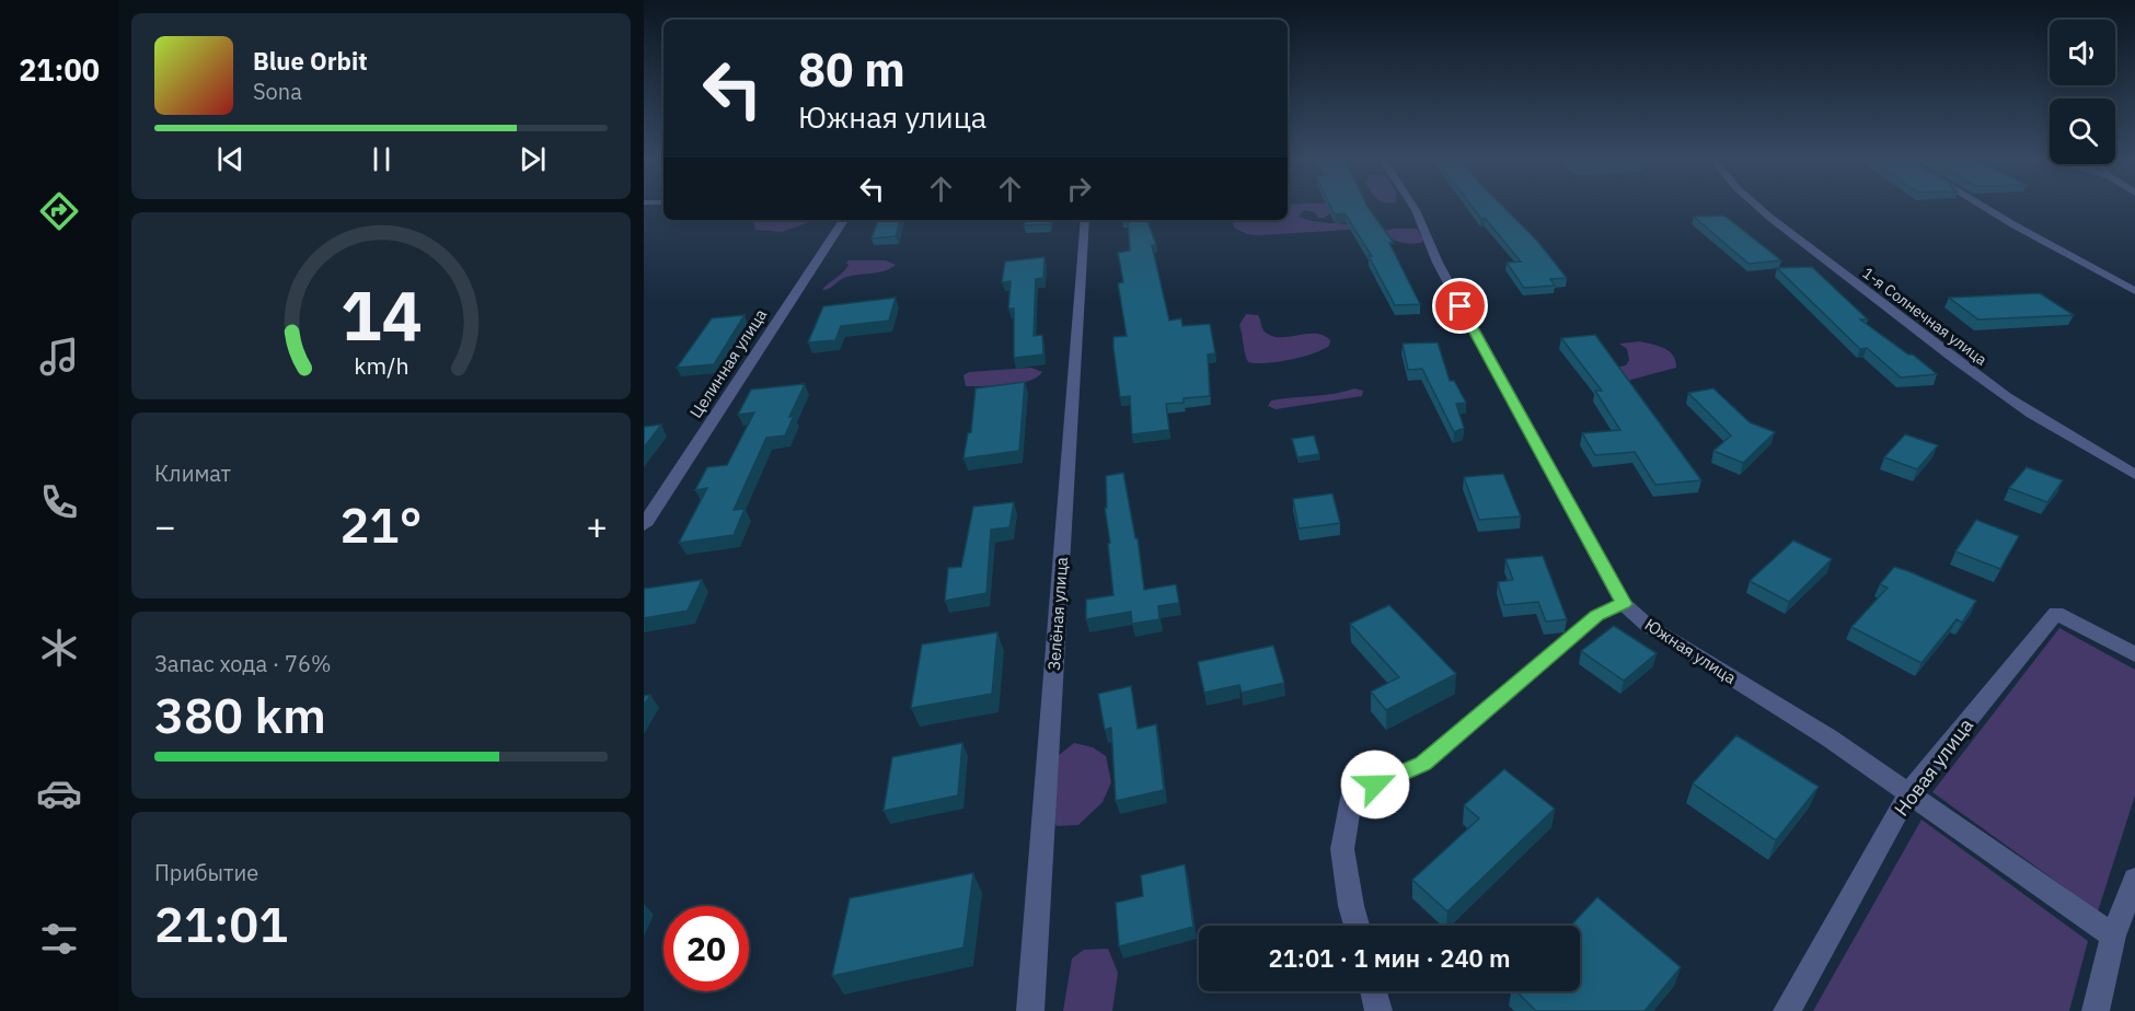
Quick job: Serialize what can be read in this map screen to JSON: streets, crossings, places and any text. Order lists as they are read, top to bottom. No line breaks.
{"streets":{"street":["1-я Солнечная улица","Целинная улица","Зелёная улица","Южная улица","Новая улица"]},"crossings":[["Южная улица","Новая улица"]],"page":{"tabs":"21:00","turn":["80 m","Южная улица"],"song":["Blue Orbit","Sona"],"tile":["Климат",["Запас хода · 76%","380 km"],["Прибытие","21:01"]],"heat":["−","21°","+"],"limit":"20","trip":"21:01 · 1 мин · 240 m","gauge":["14","km/h"]}}
